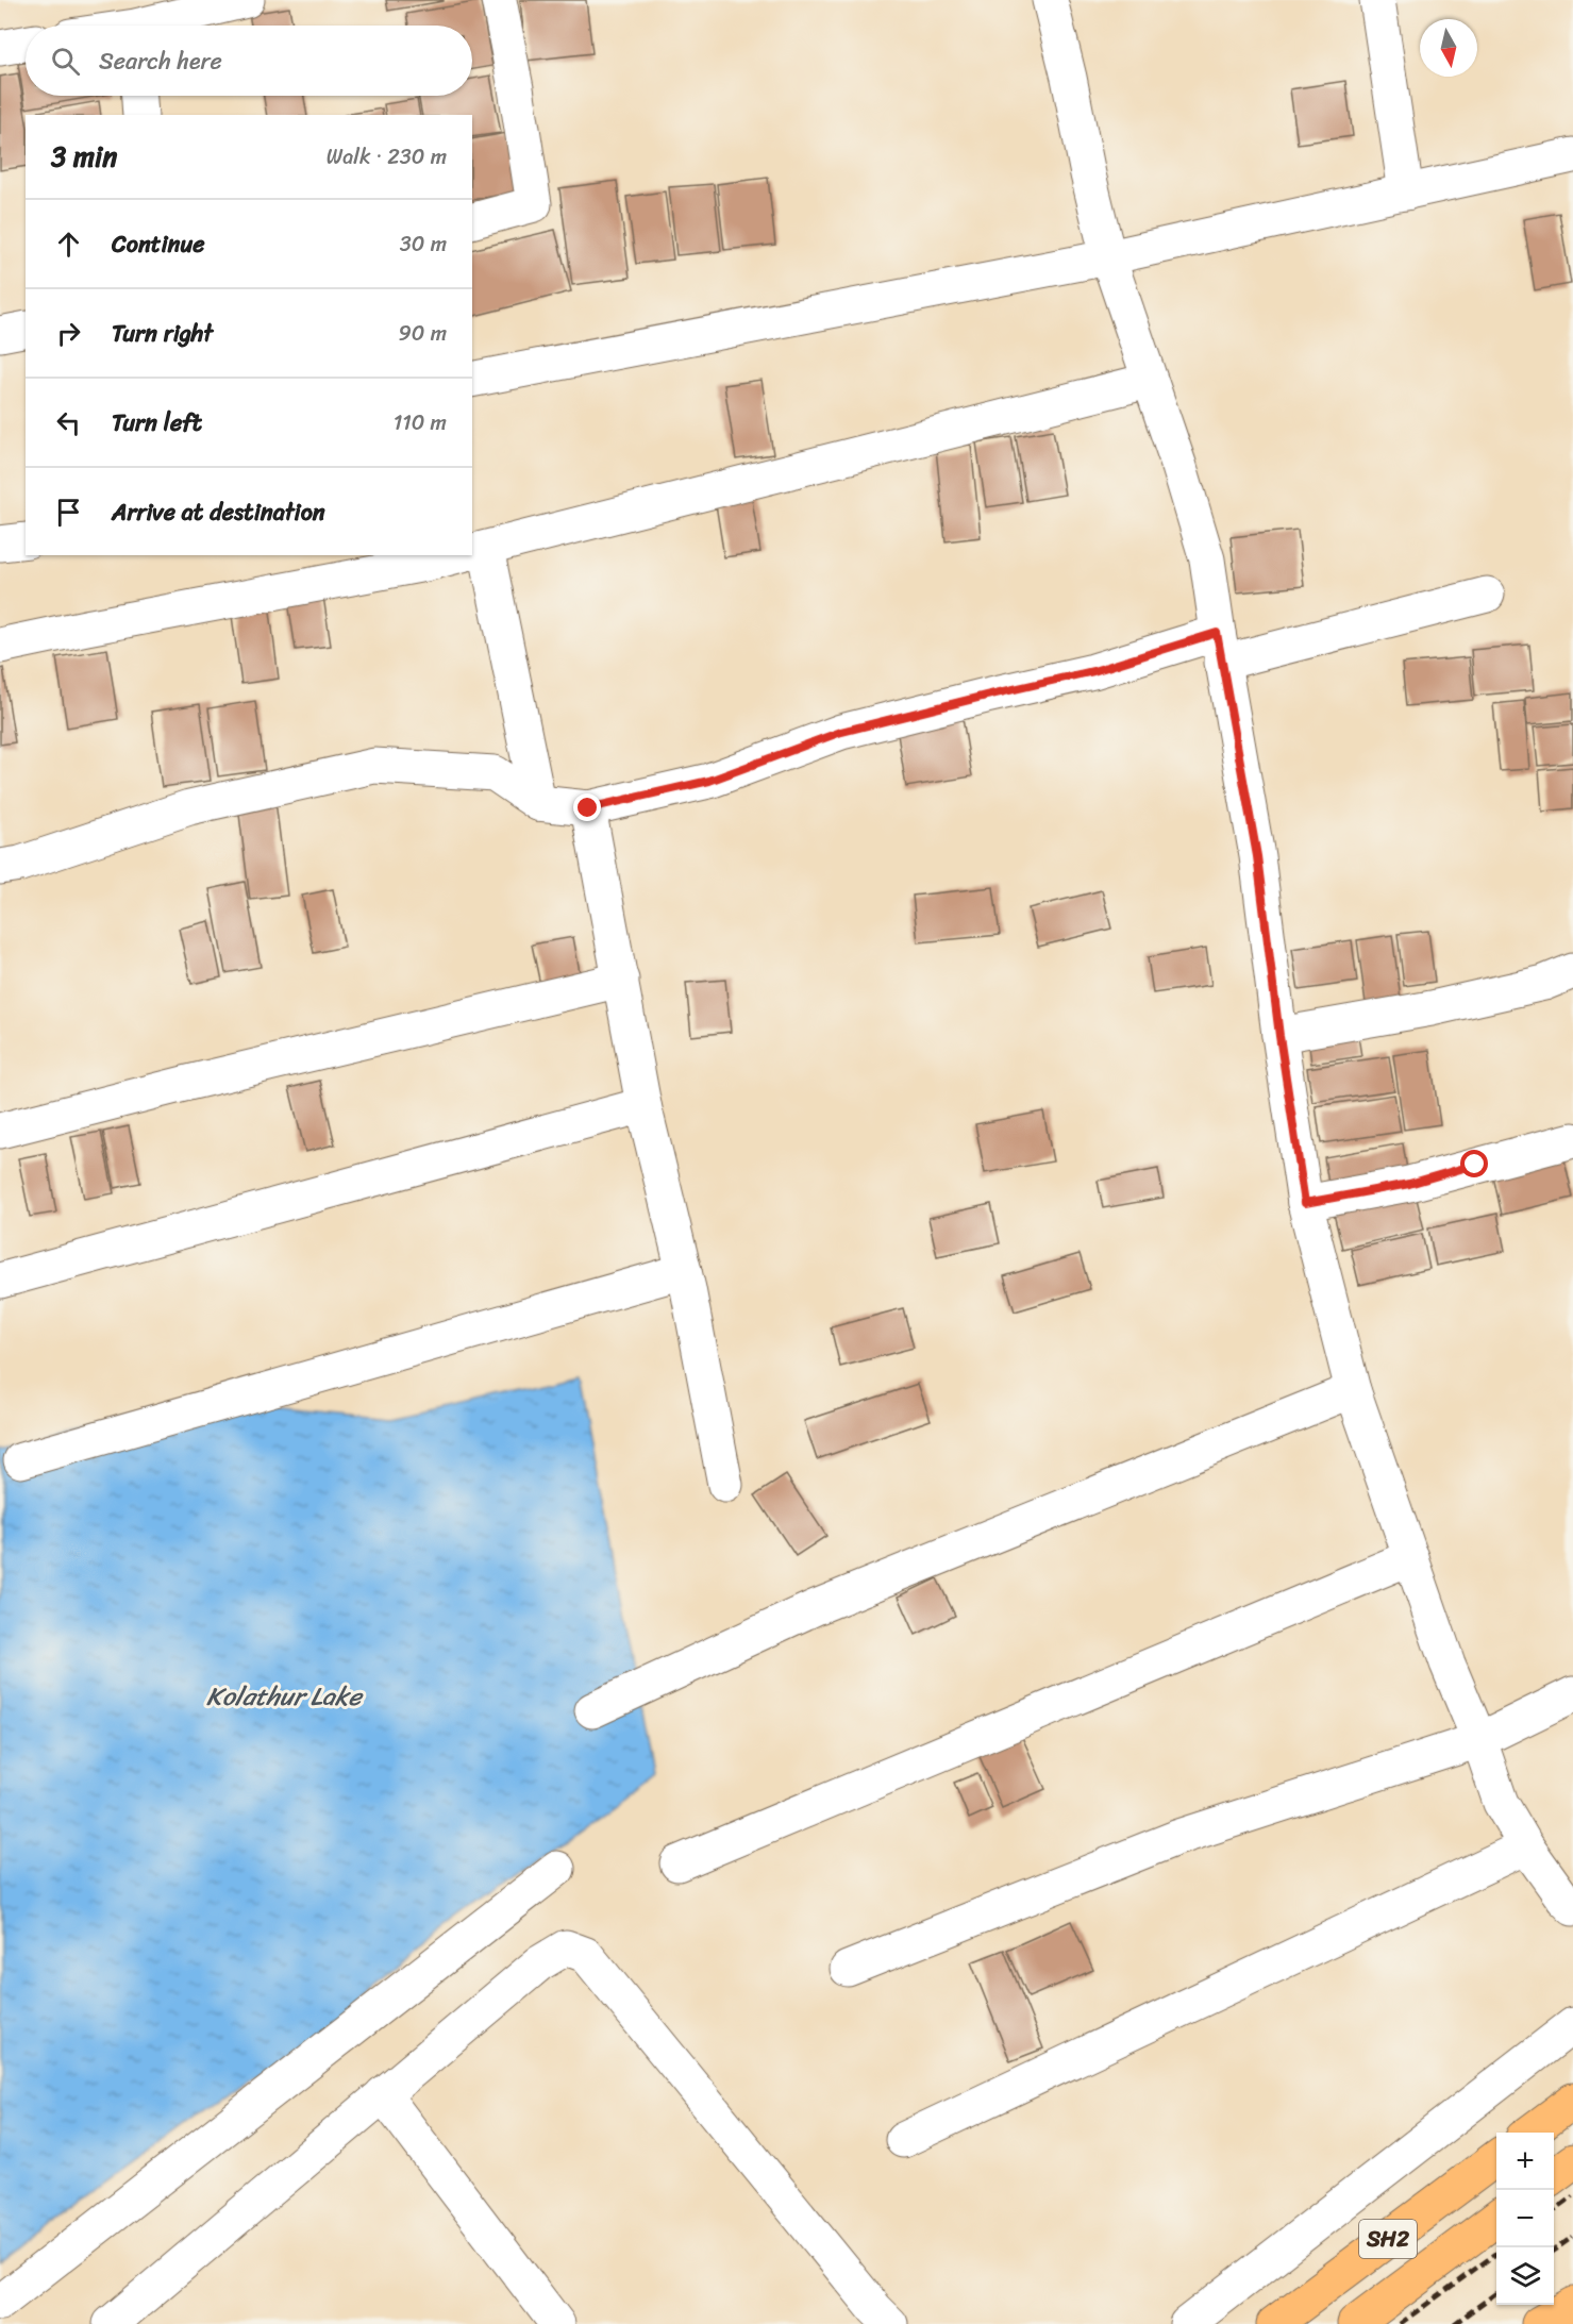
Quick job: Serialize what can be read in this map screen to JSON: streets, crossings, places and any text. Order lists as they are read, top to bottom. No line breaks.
{"streets":{"main road":["SH2"]},"water":["Kolathur Lake"],"north":"bottom","page":{"search":"Search here","heading":["3 min","Walk · 230 m"],"list":[["Continue","30 m"],["Turn right","90 m"],["Turn left","110 m"],"Arrive at destination"],"map_buttons":["+","−"]}}
